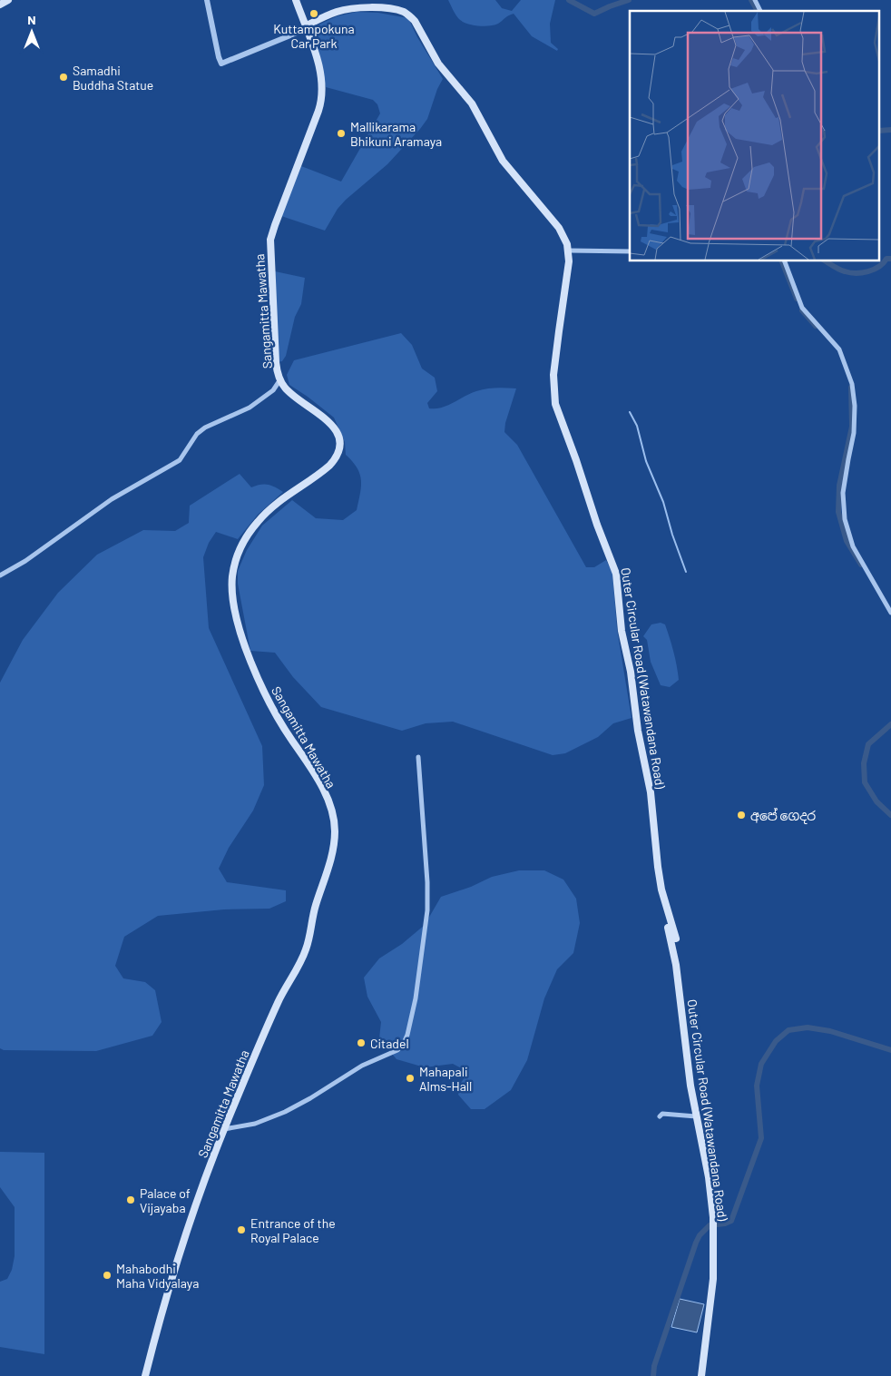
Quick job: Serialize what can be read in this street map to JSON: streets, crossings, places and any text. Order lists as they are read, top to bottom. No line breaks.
{"streets":{"main road":["Sangamitta Mawatha","Outer Circular Road (Watawandana Road)"]},"crossings":[["Sangamitta Mawatha","Outer Circular Road (Watawandana Road)"]],"places":["Kuttampokuna Car Park","Samadhi Buddha Statue","Mallikarama Bhikuni Aramaya","අපේ ගෙදර","Citadel","Mahapali Alms-Hall","Palace of Vijayaba","Entrance of the Royal Palace","Mahabodhi Maha Vidyalaya"],"north":"top"}
